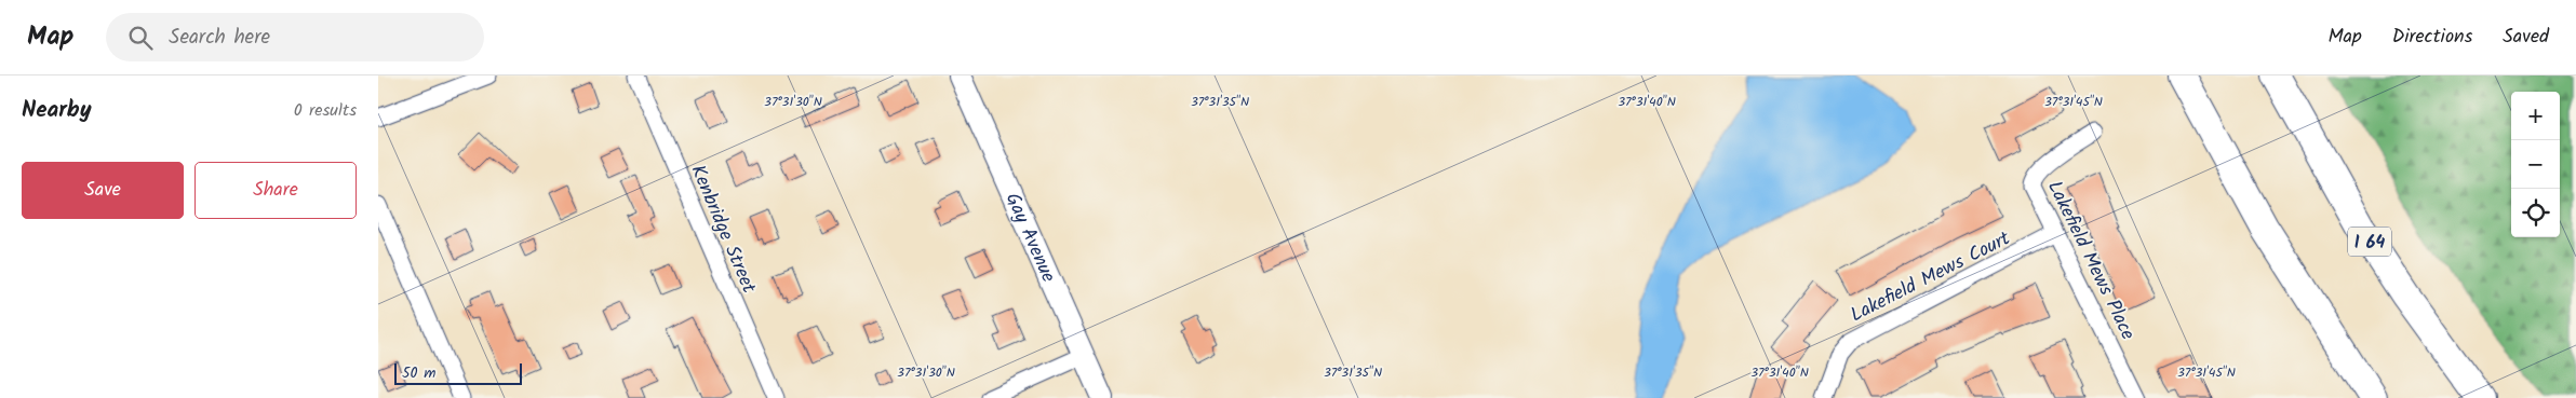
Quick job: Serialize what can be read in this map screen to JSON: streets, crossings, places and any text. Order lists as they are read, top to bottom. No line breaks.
{"streets":{"highway":["I 64"],"street":["Kenbridge Street","Gay Avenue","Lakefield Mews Place","Lakefield Mews Court"]},"crossings":[["Lakefield Mews Place","Lakefield Mews Court"]],"scale_bar":"50 m","page":{"header":"Map","search":"Search here","nav":["Map","Directions","Saved"],"heading":["Nearby","0 results"],"map_buttons":["+","−"],"buttons":["Save","Share"],"scale":"50 m"},"coordinates":["37°31'30\"N","37°31'35\"N","37°31'40\"N","37°31'45\"N"]}
